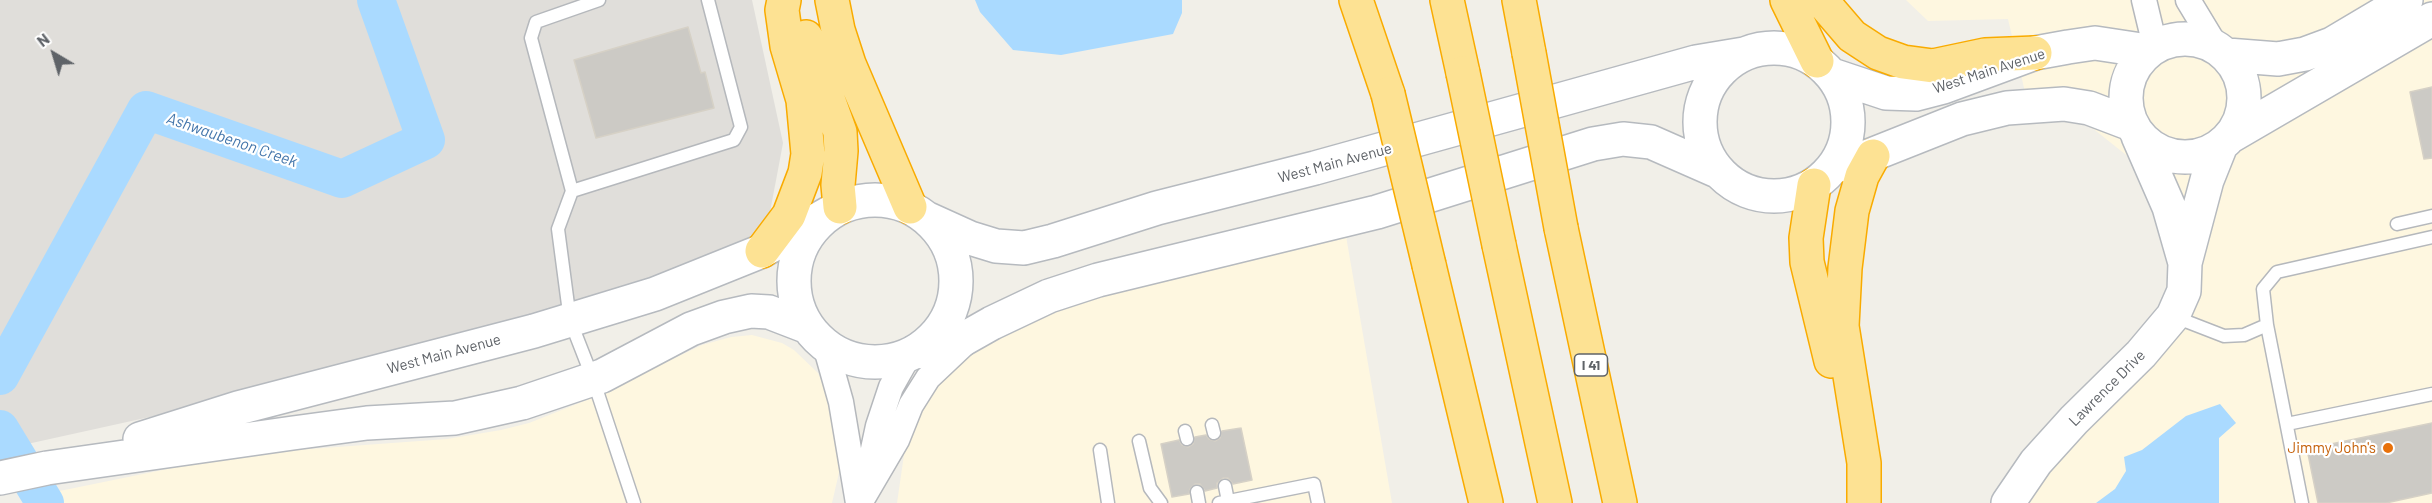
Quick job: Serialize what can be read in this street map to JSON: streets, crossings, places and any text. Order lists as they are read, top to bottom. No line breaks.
{"streets":{"highway":["I 41"],"main road":["West Main Avenue","Lawrence Drive"]},"crossings":[["West Main Avenue","Lawrence Drive"]],"water":["Ashwaubenon Creek"],"places":["Jimmy John's"],"north":"top left"}
